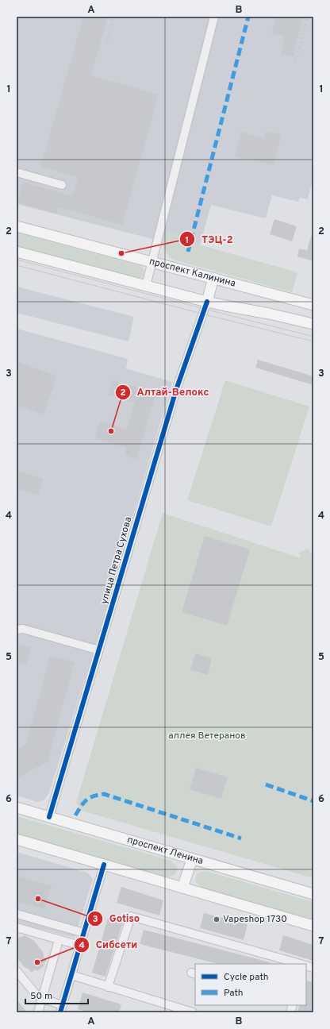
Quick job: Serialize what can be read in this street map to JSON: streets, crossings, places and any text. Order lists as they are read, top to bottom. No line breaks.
{"streets":{"main road":["проспект Калинина","проспект Ленина"],"street":["улица Петра Сухова"]},"crossings":[["улица Петра Сухова","проспект Ленина"]],"parks":["аллея Ветеранов"],"places":["ТЭЦ-2","Алтай-Велокс","Gotiso","Vapeshop 1730","Сибсети"],"legend":["Cycle path","Path"],"scale_bar":"50 m","grid":{"columns":["A","B"],"rows":["1","2","3","4","5","6","7"]}}
